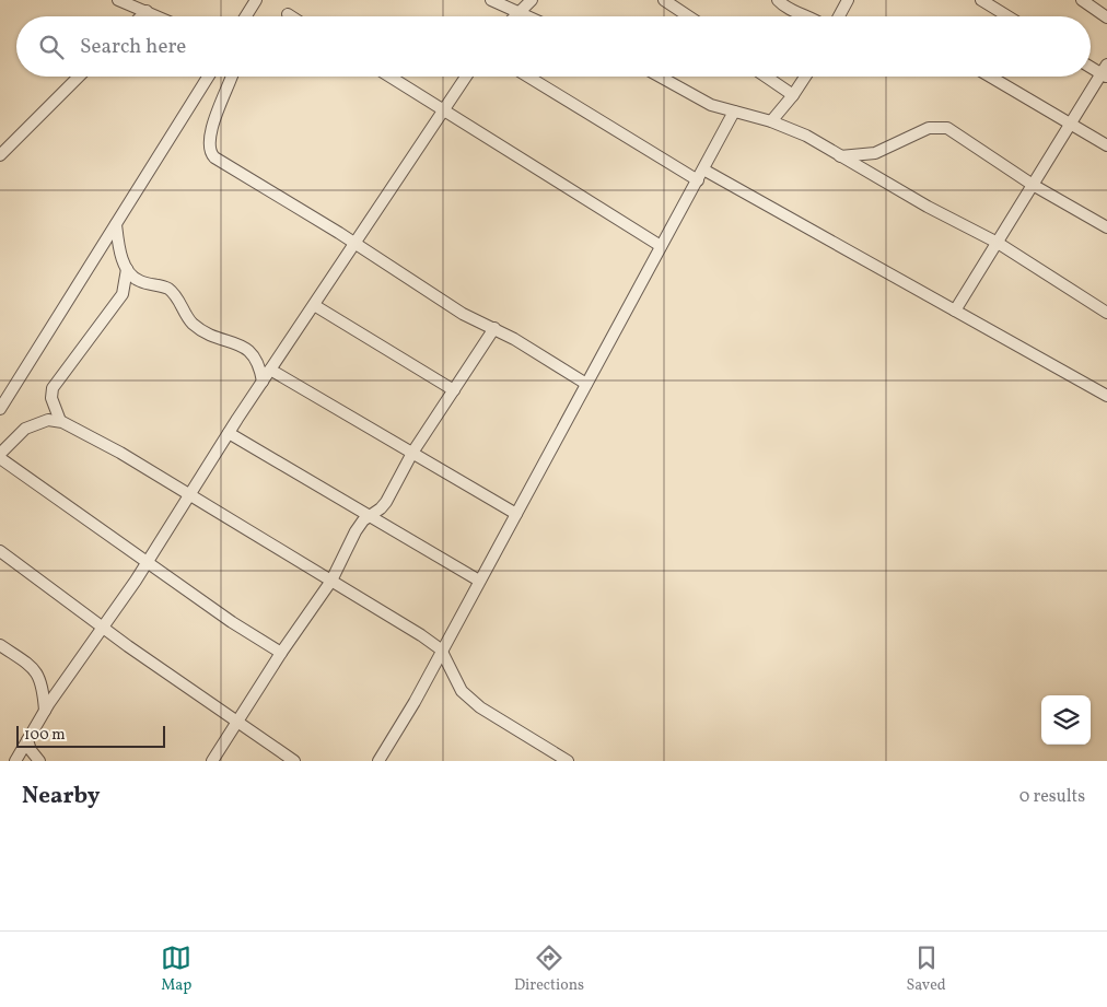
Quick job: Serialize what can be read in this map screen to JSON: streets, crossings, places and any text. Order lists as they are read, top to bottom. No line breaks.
{"scale_bar":"100 m","page":{"search":"Search here","scale":"100 m","heading":["Nearby","0 results"],"nav":["Map","Directions","Saved"]}}
